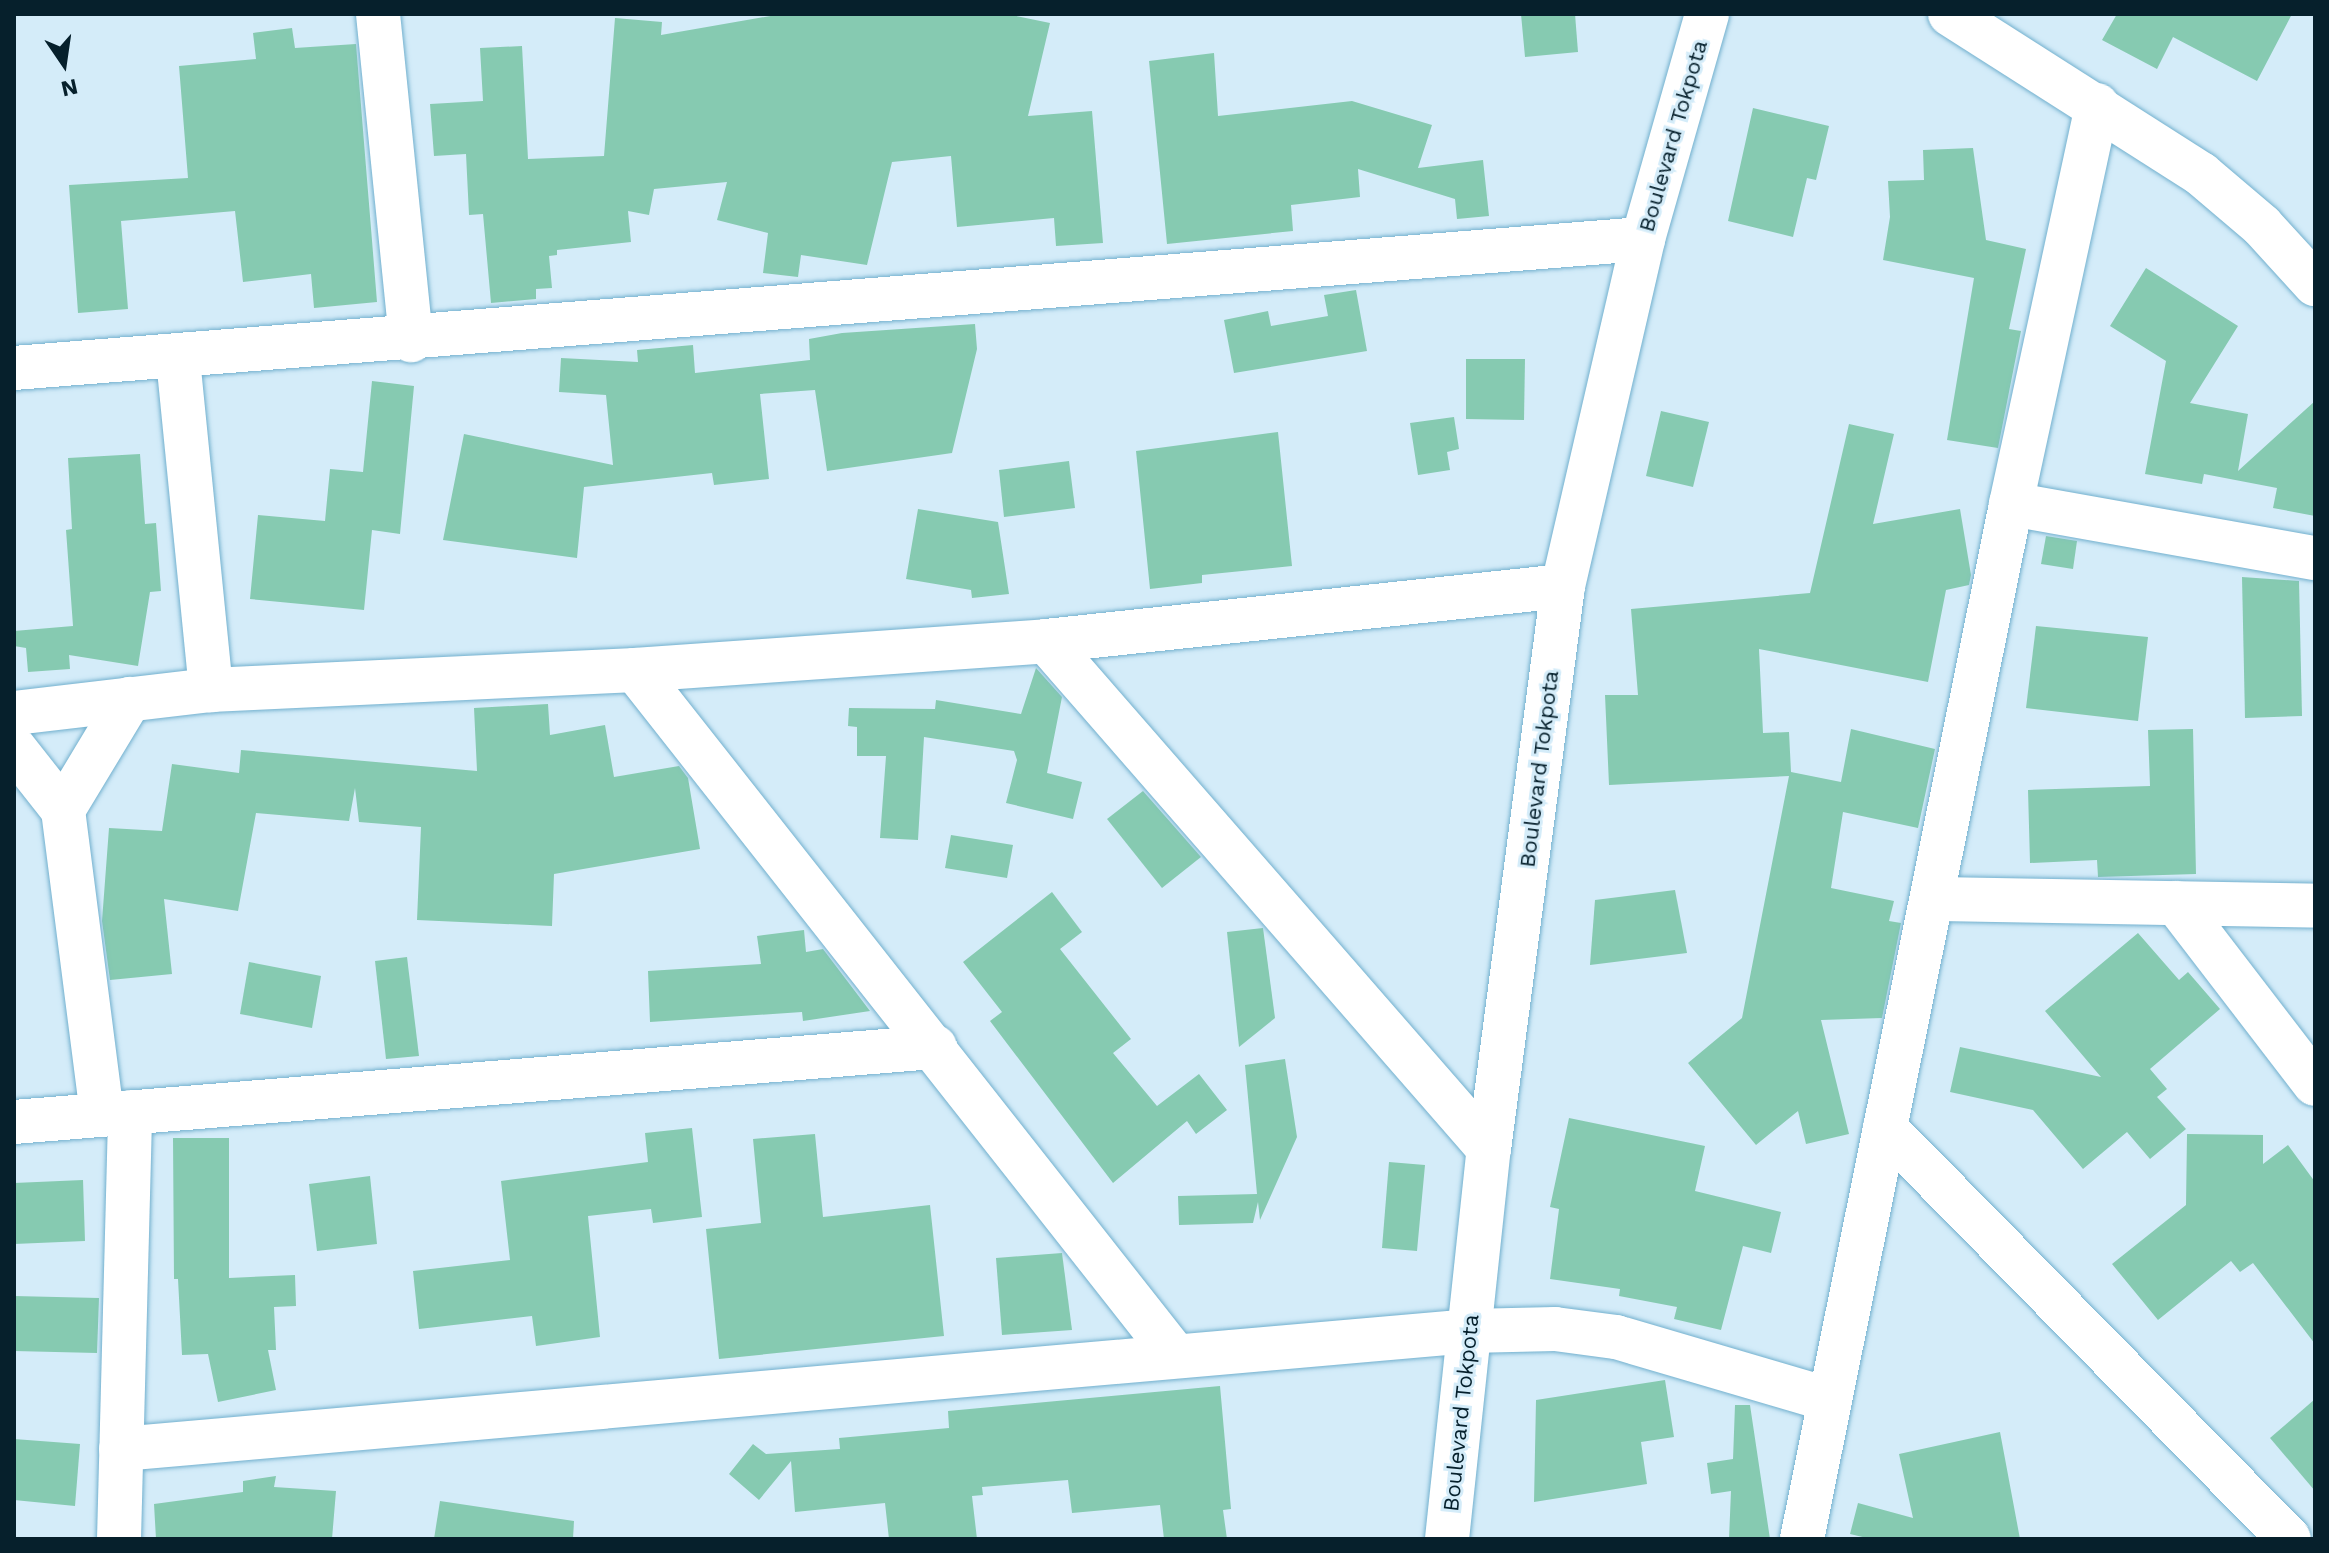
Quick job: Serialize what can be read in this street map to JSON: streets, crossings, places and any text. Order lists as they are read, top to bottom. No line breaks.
{"streets":{"street":["Boulevard Tokpota"]},"north":"bottom"}
